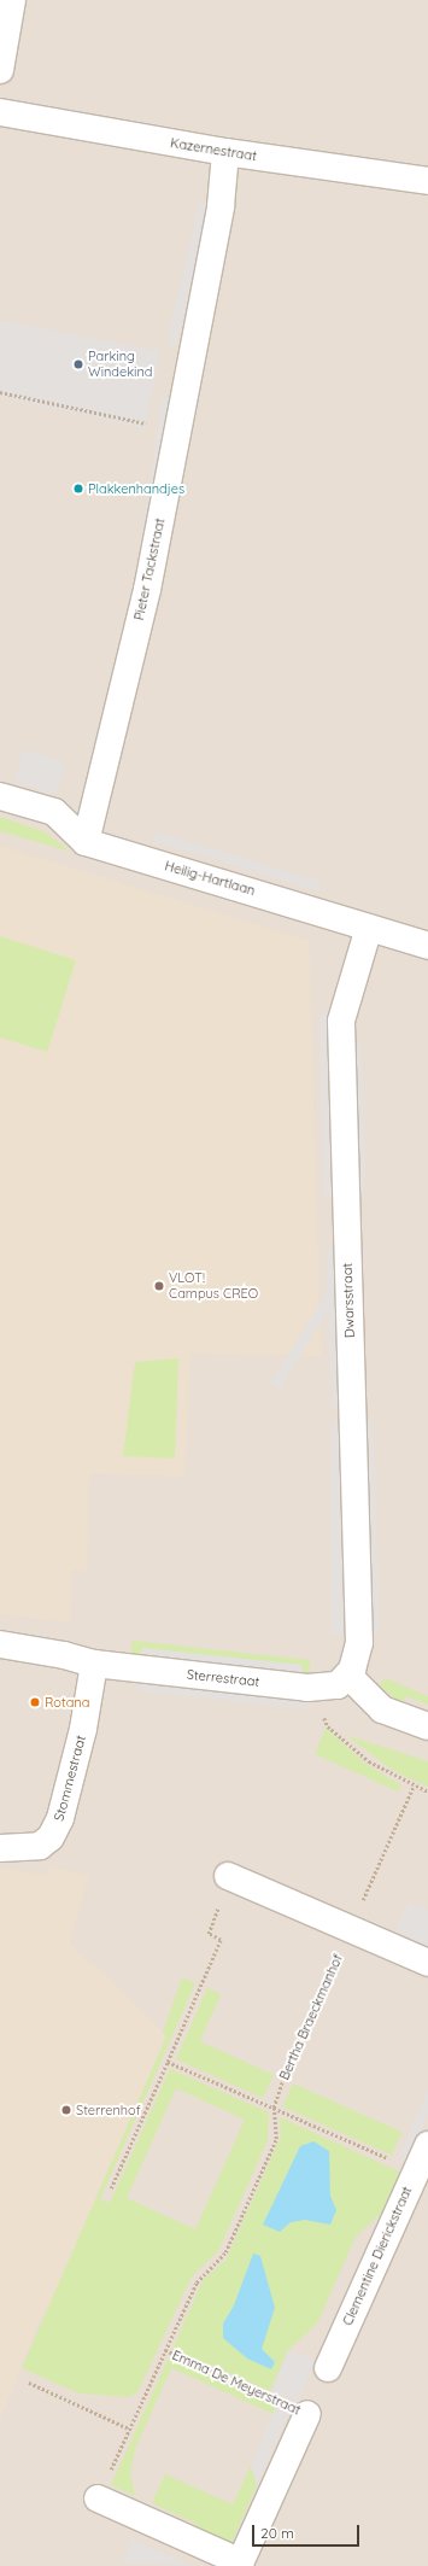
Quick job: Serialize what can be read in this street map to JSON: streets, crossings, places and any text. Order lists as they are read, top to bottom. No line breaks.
{"streets":{"street":["Kazernestraat","Pieter Tackstraat","Heilig-Hartlaan","Dwarsstraat","Sterrestraat","Stommestraat","Clementine Dierickstraat"],"path":["Bertha Braeckmanhof","Emma De Meyerstraat"]},"crossings":[["Kazernestraat","Pieter Tackstraat"],["Pieter Tackstraat","Heilig-Hartlaan"],["Heilig-Hartlaan","Dwarsstraat"],["Dwarsstraat","Sterrestraat"],["Sterrestraat","Stommestraat"],["Bertha Braeckmanhof","Emma De Meyerstraat"]],"places":["Parking Windekind","Plakkenhandjes","VLOT! Campus CREO","Rotana","Sterrenhof"],"scale_bar":"20 m"}
